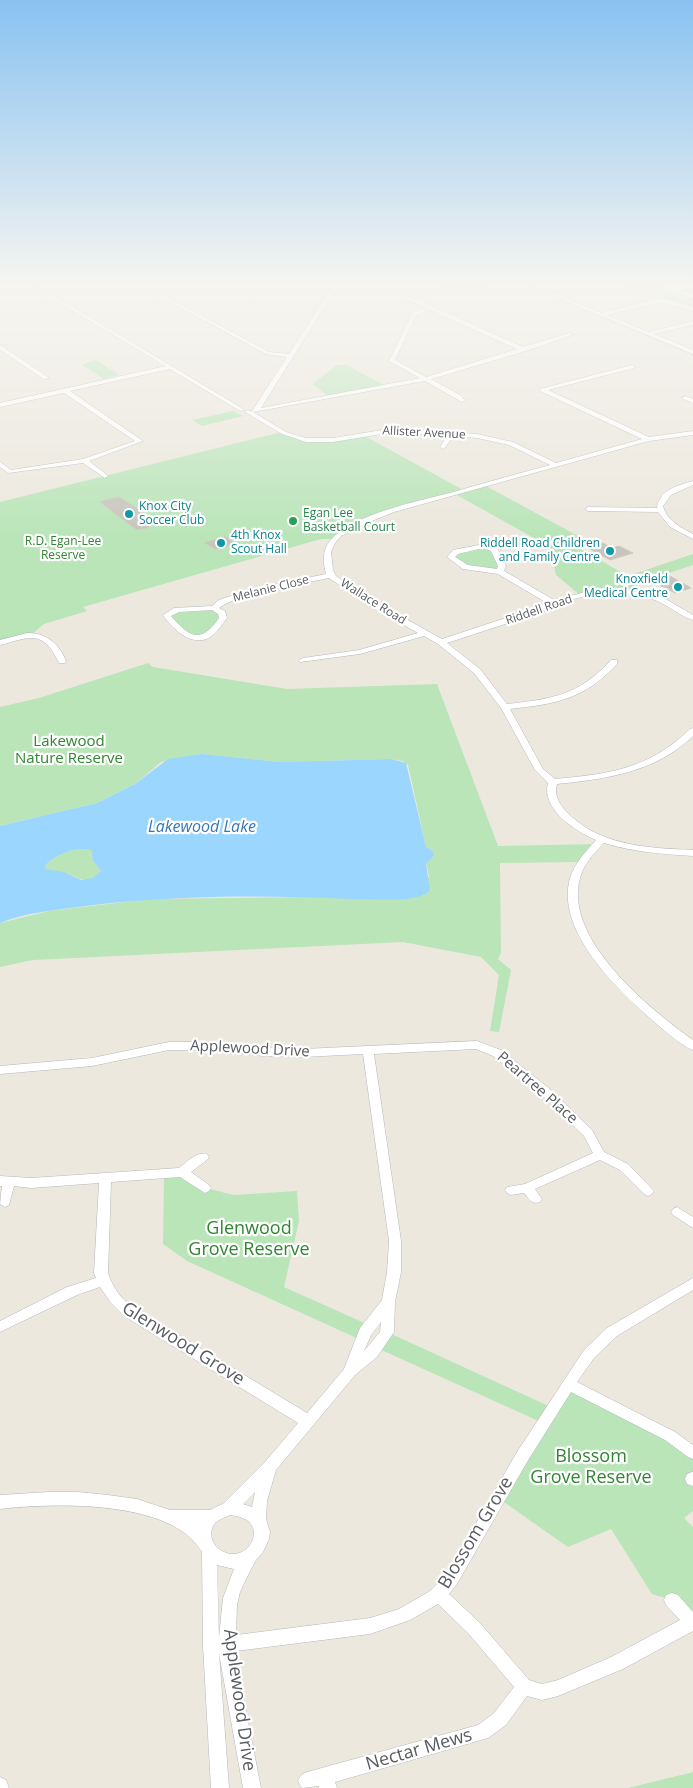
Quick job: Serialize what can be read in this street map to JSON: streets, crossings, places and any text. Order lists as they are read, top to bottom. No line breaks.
{"streets":{"street":["Allister Avenue","Melanie Close","Wallace Road","Riddell Road","Applewood Drive","Peartree Place","Glenwood Grove","Blossom Grove","Nectar Mews"]},"crossings":[["Allister Avenue","Wallace Road"],["Melanie Close","Wallace Road"],["Wallace Road","Riddell Road"],["Applewood Drive","Peartree Place"],["Applewood Drive","Blossom Grove"]],"water":["Lakewood Lake"],"parks":["R.D. Egan-Lee Reserve","Lakewood Nature Reserve","Glenwood Grove Reserve","Blossom Grove Reserve"],"places":["Knox City Soccer Club","Egan Lee Basketball Court","4th Knox Scout Hall","Riddell Road Children and Family Centre","Knoxfield Medical Centre"]}
